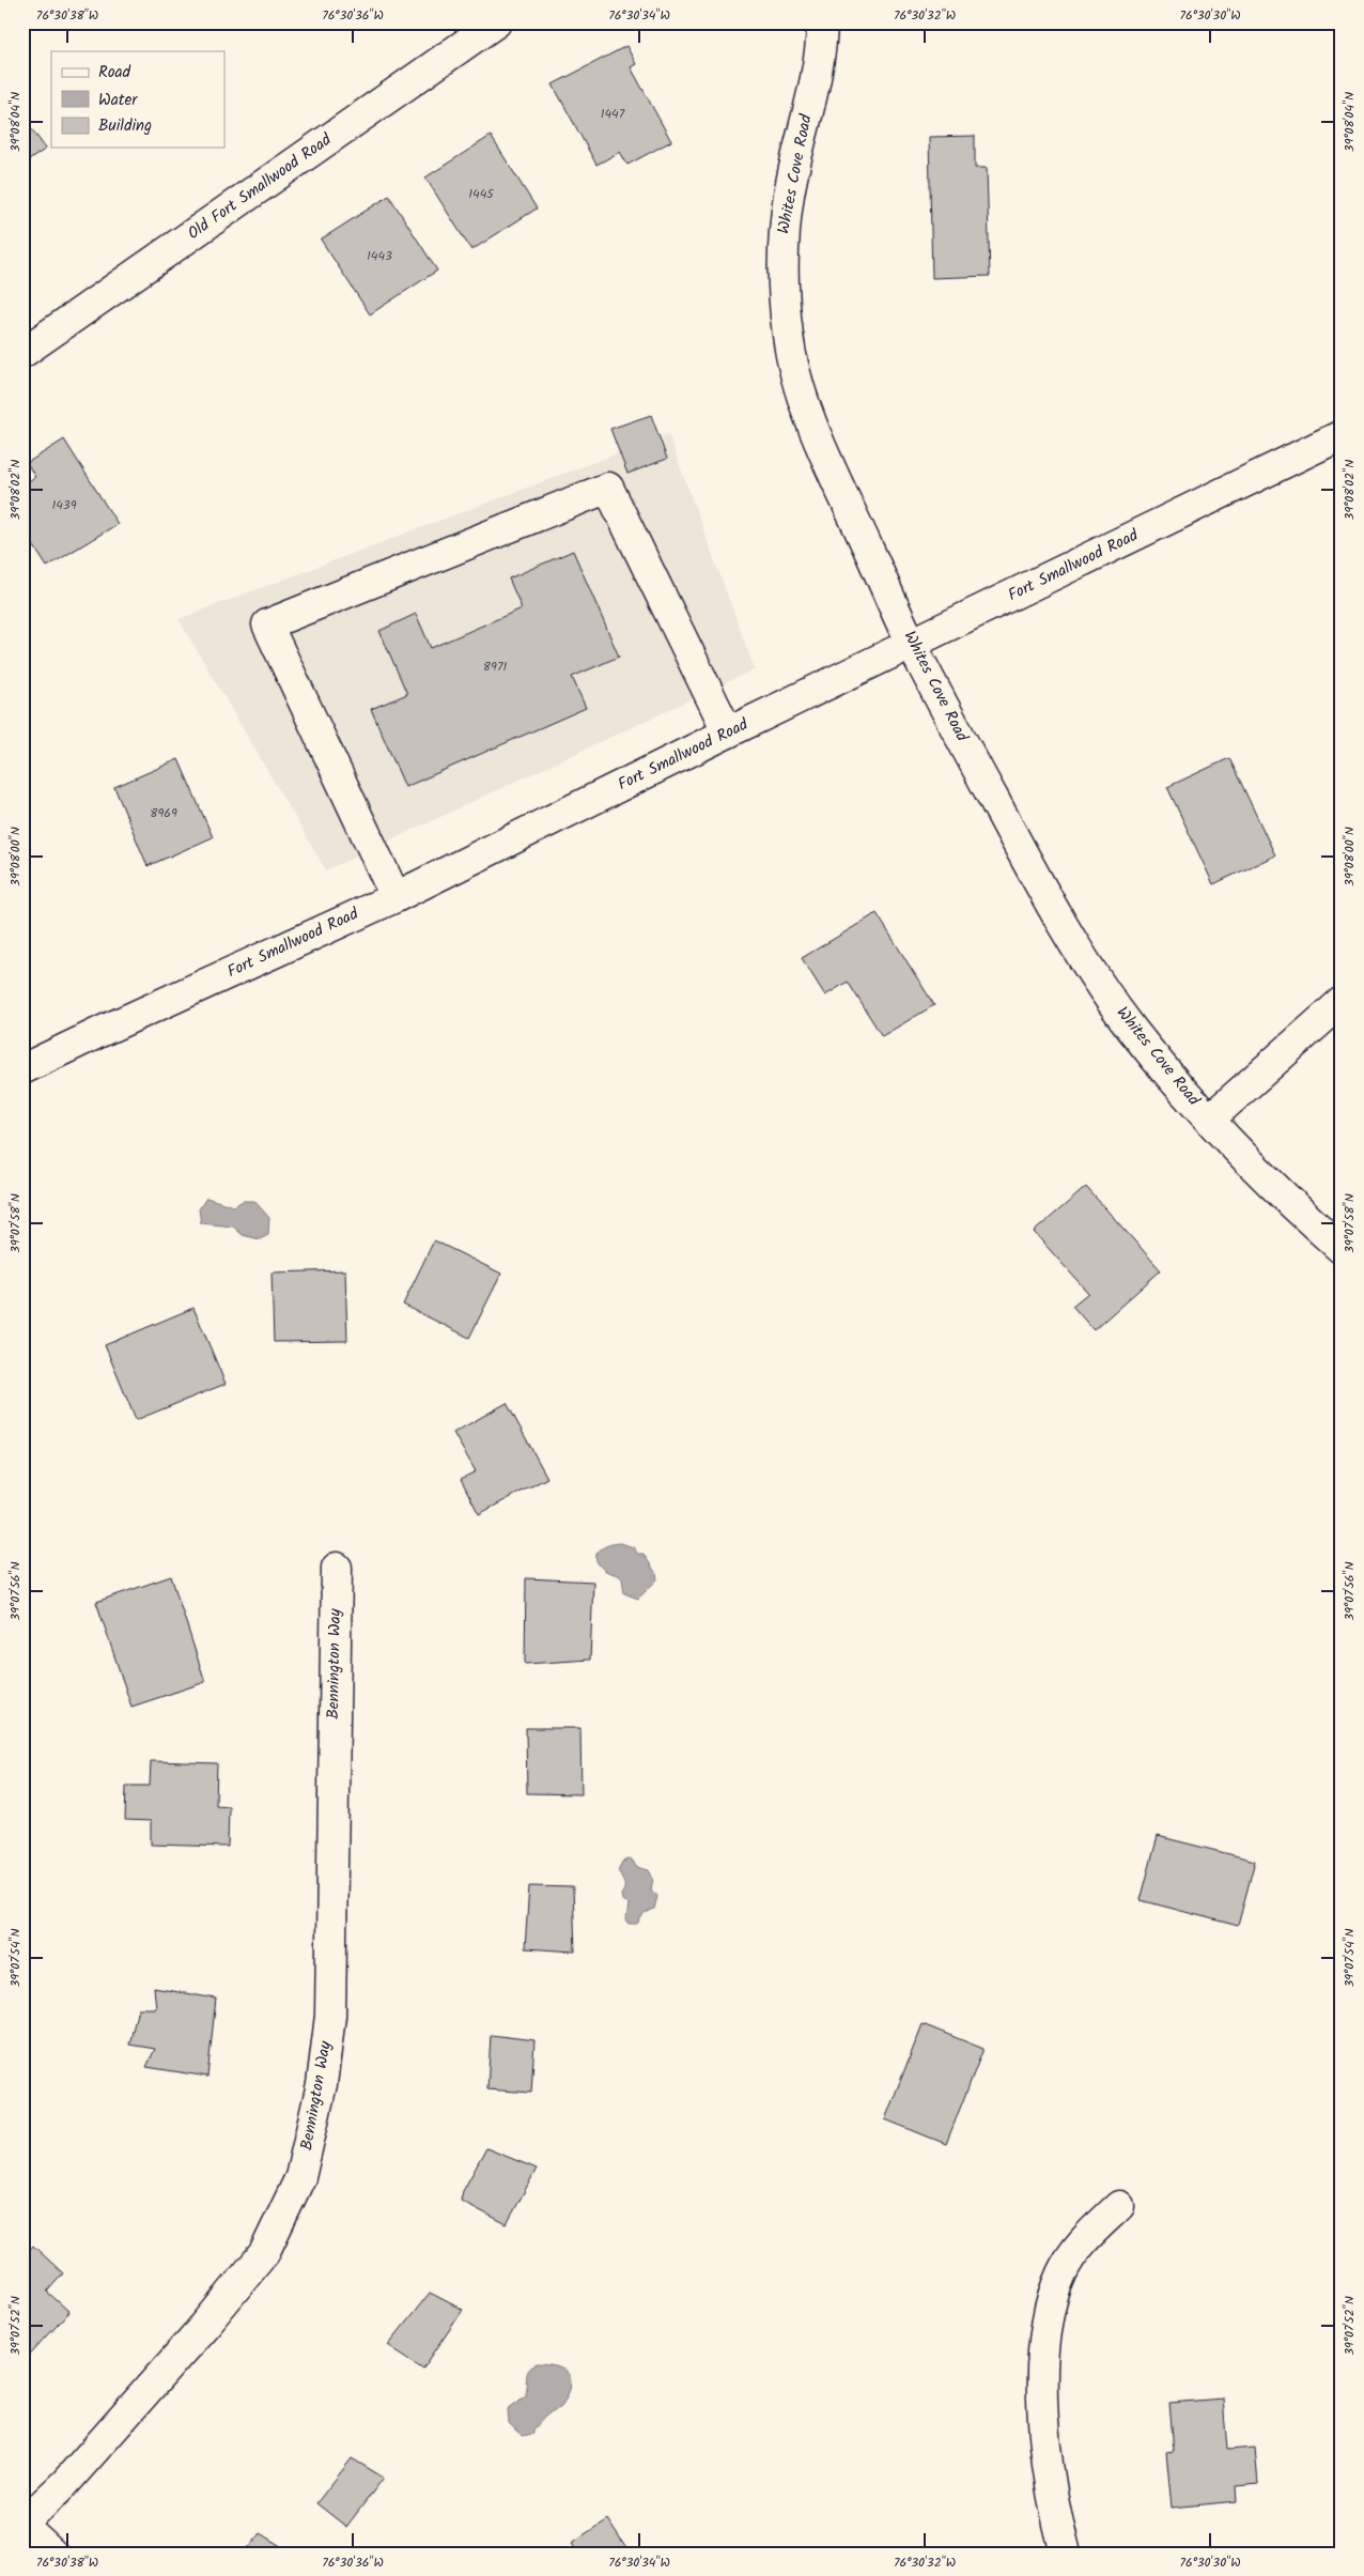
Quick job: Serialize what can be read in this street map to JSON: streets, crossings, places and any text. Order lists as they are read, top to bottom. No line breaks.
{"streets":{"street":["Whites Cove Road","Old Fort Smallwood Road","Fort Smallwood Road","Bennington Way"]},"crossings":[["Whites Cove Road","Fort Smallwood Road"]],"house_numbers":["1447","1445","1443","1439","8971","8969"],"legend":["Road","Water","Building"],"coordinates":["76°30'38\"W","76°30'36\"W","76°30'34\"W","76°30'32\"W","76°30'30\"W","39°08'04\"N","39°08'02\"N","39°08'00\"N","39°07'58\"N","39°07'56\"N","39°07'54\"N","39°07'52\"N"]}
